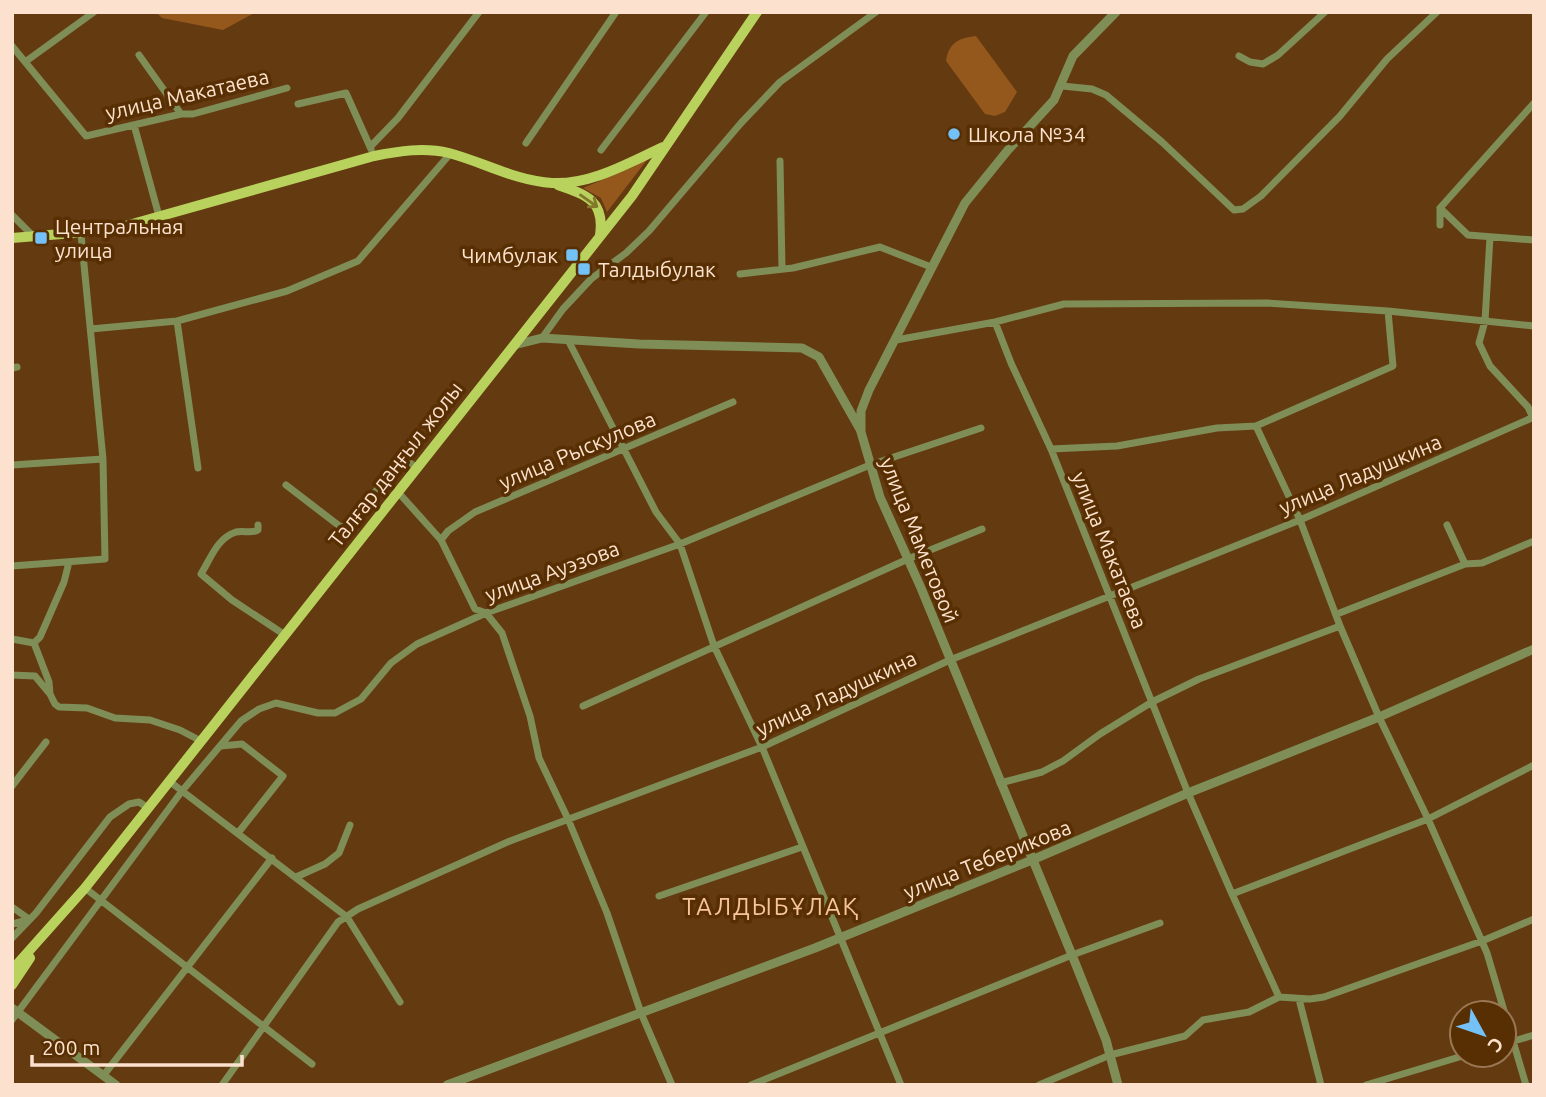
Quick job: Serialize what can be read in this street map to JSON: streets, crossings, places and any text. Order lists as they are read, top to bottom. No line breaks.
{"streets":{"main road":["Талғар даңғыл жолы"],"street":["улица Макатаева","улица Рыскулова","улица Ладушкина","улица Маметовой","улица Ауэзова","улица Теберикова"]},"crossings":[["улица Макатаева","улица Ладушкина"],["улица Макатаева","улица Теберикова"],["улица Ладушкина","улица Маметовой"],["улица Маметовой","улица Ауэзова"],["улица Маметовой","улица Теберикова"]],"districts":["ТАЛДЫБҰЛАҚ"],"places":{"other":["Школа №34"],"transit":["Центральная улица","Чимбулак","Талдыбулак"]},"scale_bar":"200 m","north":"bottom right"}
